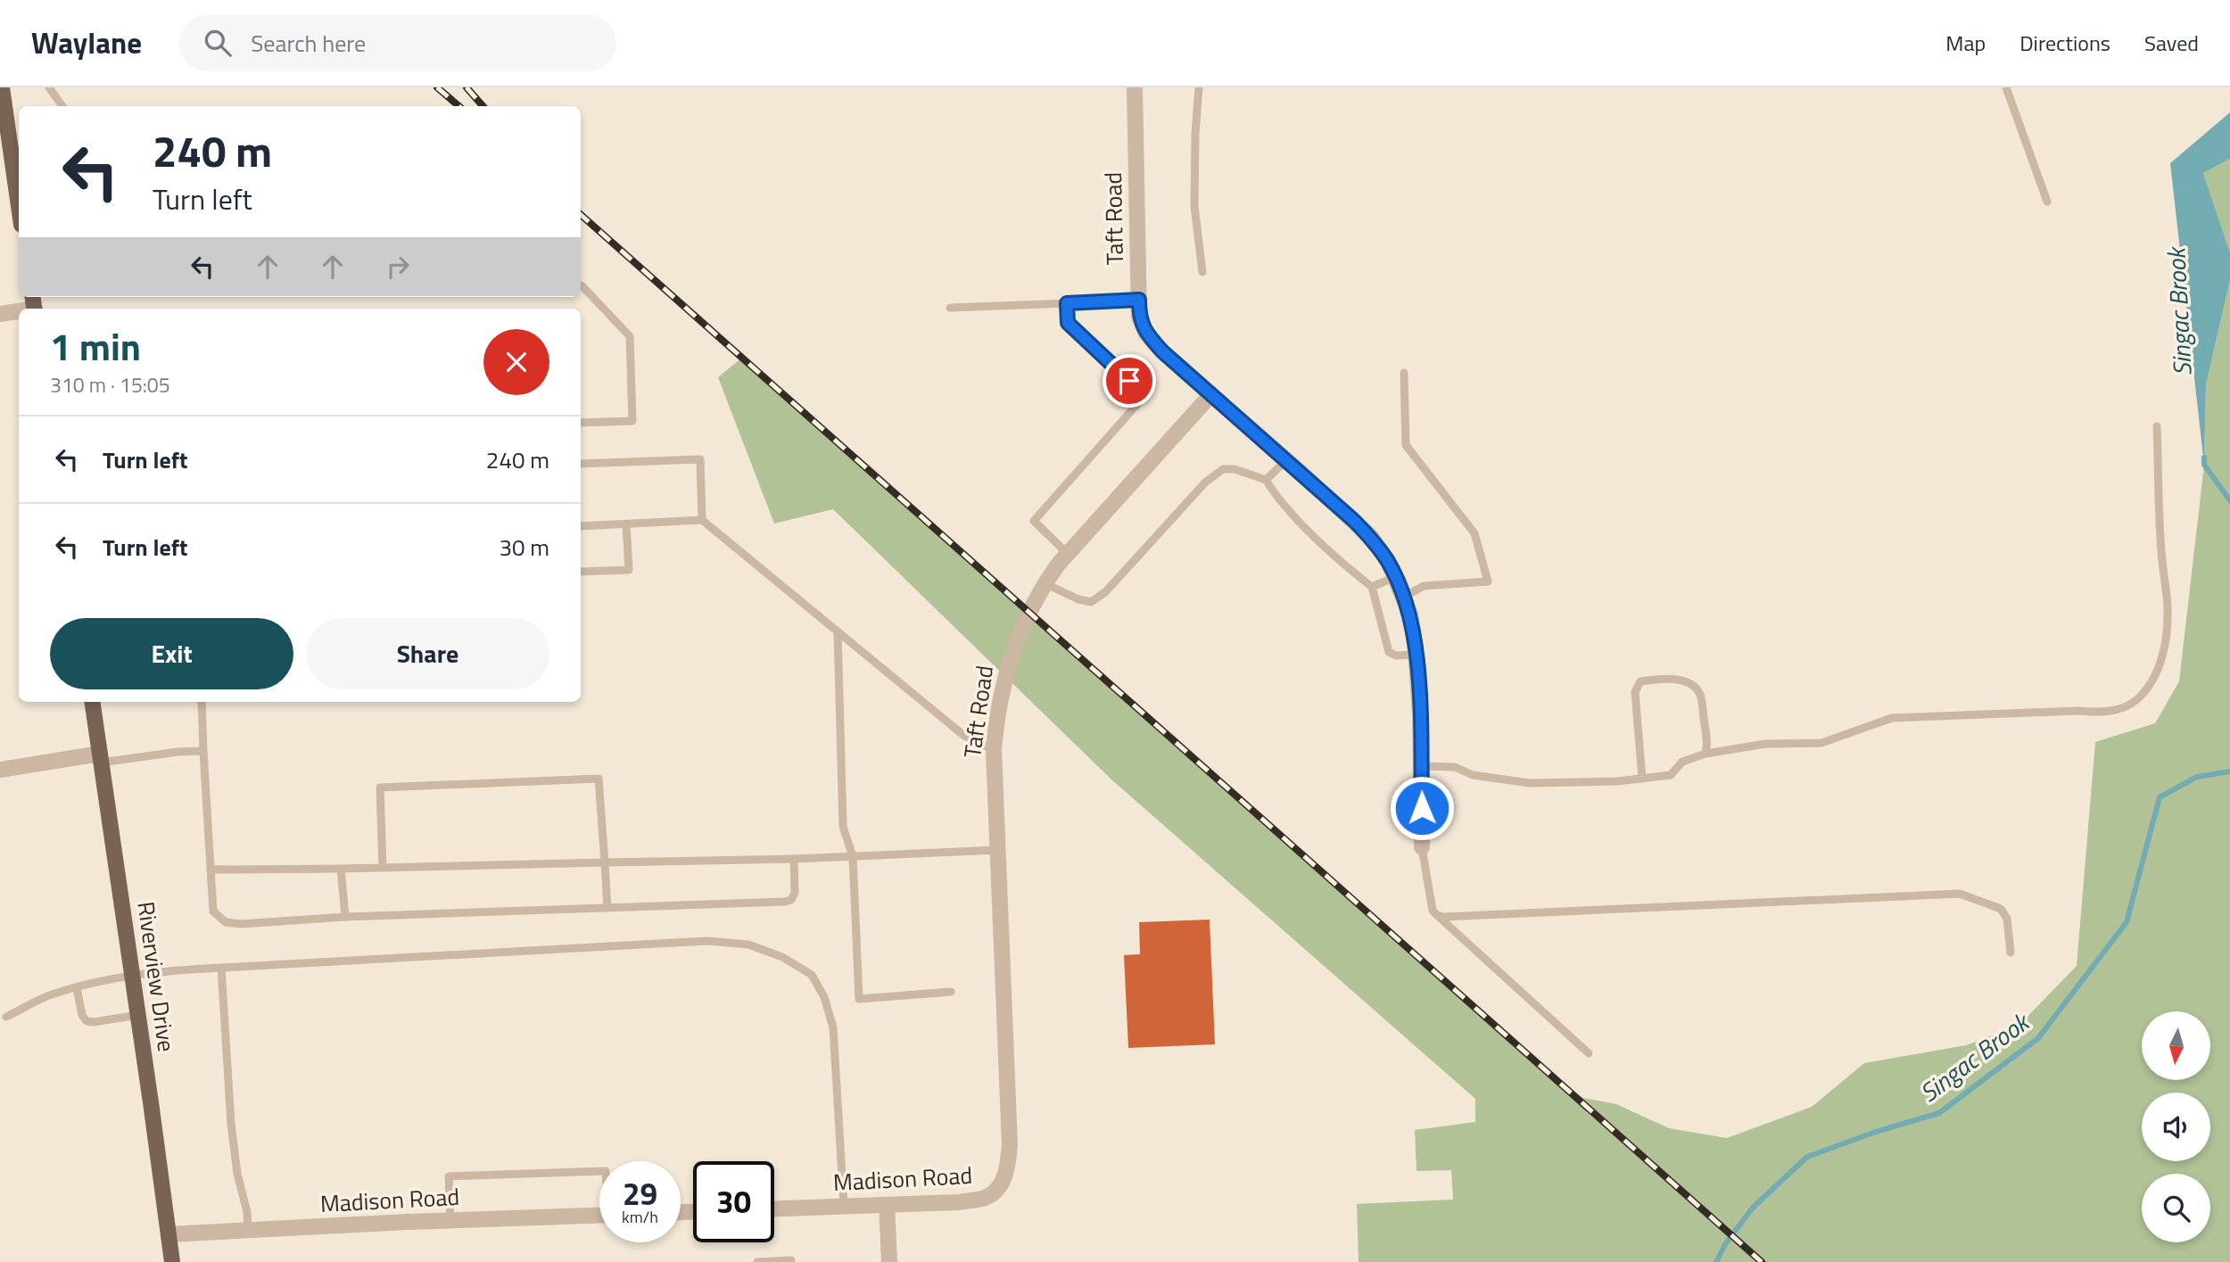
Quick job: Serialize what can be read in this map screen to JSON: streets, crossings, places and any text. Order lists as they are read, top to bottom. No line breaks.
{"streets":{"main road":["Riverview Drive"],"street":["Taft Road","Madison Road"]},"crossings":[["Taft Road","Madison Road"],["Riverview Drive","Madison Road"]],"water":["Singac Brook"],"north":"bottom","page":{"header":"Waylane","search":"Search here","nav":["Map","Directions","Saved"],"turn":["240 m","Turn left"],"heading":["1 min","310 m · 15:05"],"list":[{"name":"Turn left","value":"240 m"},{"name":"Turn left","value":"30 m"}],"buttons":["Exit","Share"],"speed":"29 km/h","limit":"30"}}
